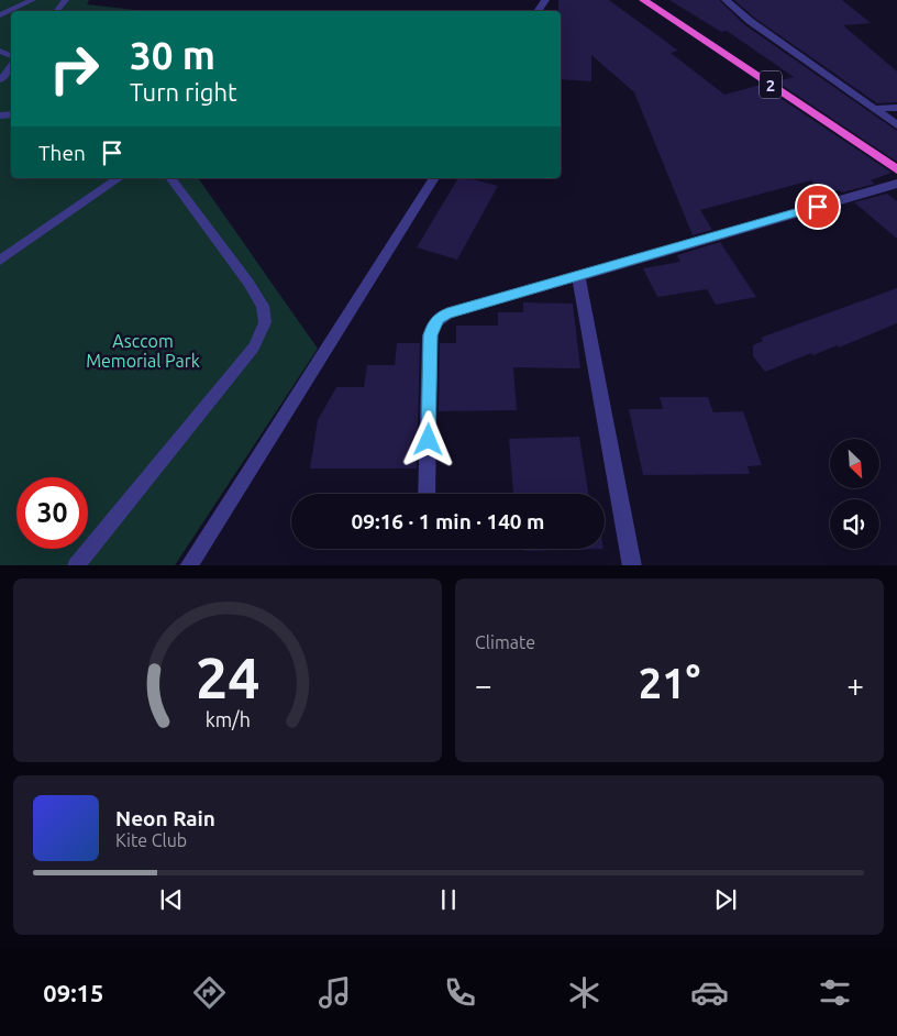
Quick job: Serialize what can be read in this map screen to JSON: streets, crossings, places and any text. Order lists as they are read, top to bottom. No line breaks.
{"streets":{"highway":["2"]},"parks":["Asccom Memorial Park"],"north":"bottom right","page":{"turn":["30 m","Turn right"],"then":"Then","limit":"30","trip":"09:16 · 1 min · 140 m","tile":"Climate","heat":["−","21°","+"],"song":["Neon Rain","Kite Club"],"tabs":"09:15","gauge":["24","km/h"]}}
